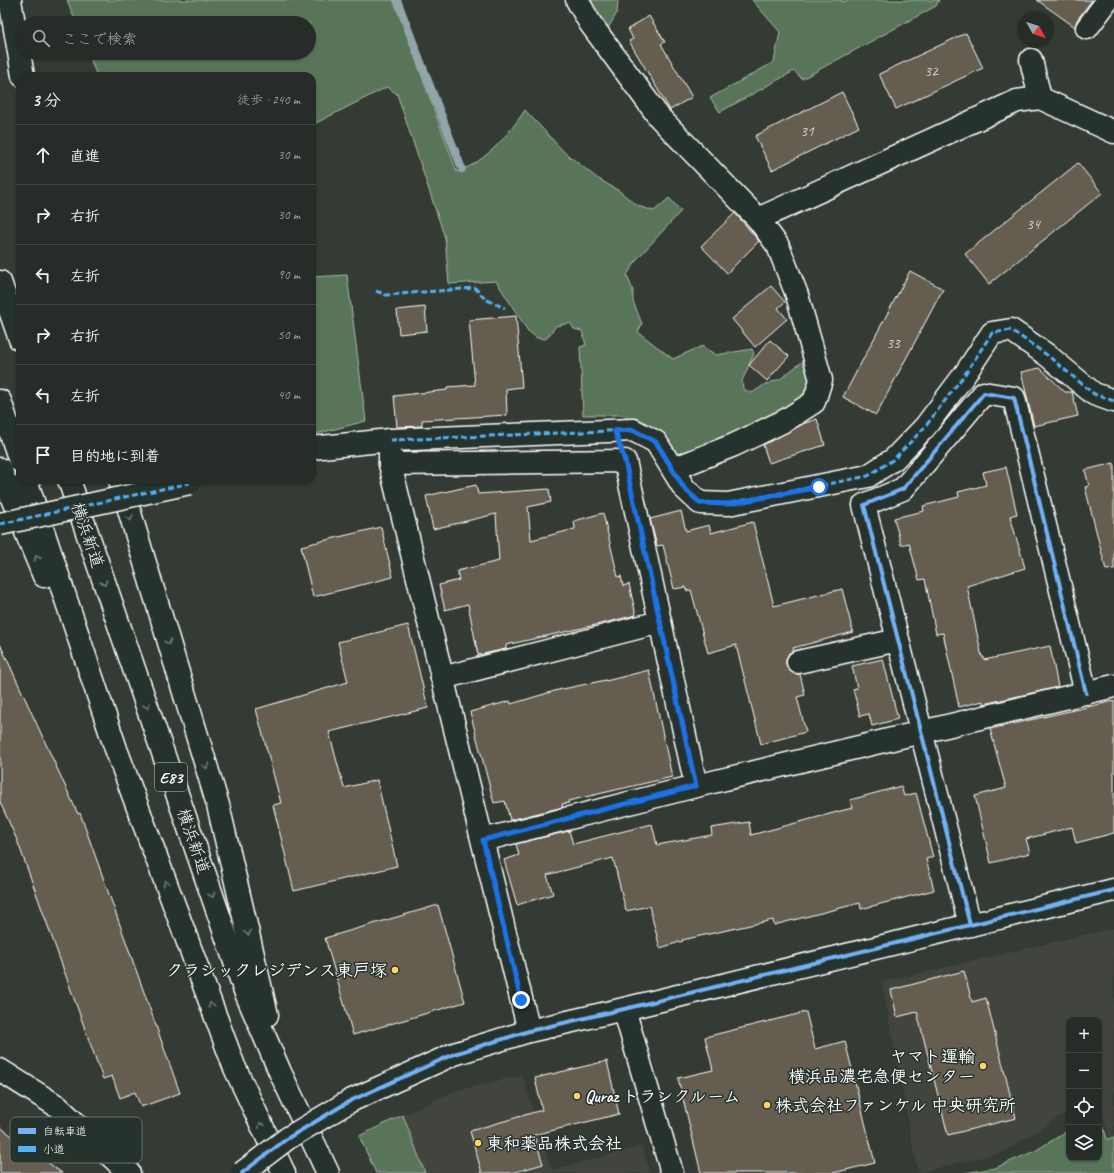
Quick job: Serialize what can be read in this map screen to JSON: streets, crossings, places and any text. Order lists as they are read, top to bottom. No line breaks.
{"streets":{"main road":["横浜新道","E83"]},"places":["クラシックレジデンス東戸塚","ヤマト運輸 横浜品濃宅急便センター","Quraz トランクルーム","株式会社ファンケル 中央研究所","東和薬品株式会社"],"house_numbers":["32","31","34","33"],"legend":["自転車道","小道"],"north":"bottom right","page":{"search":"ここで検索","heading":["3 分","徒歩 · 240 m"],"list":[["直進","30 m"],["右折","30 m"],["左折","90 m"],["右折","50 m"],["左折","40 m"],"目的地に到着"],"map_buttons":["+","−"]}}
